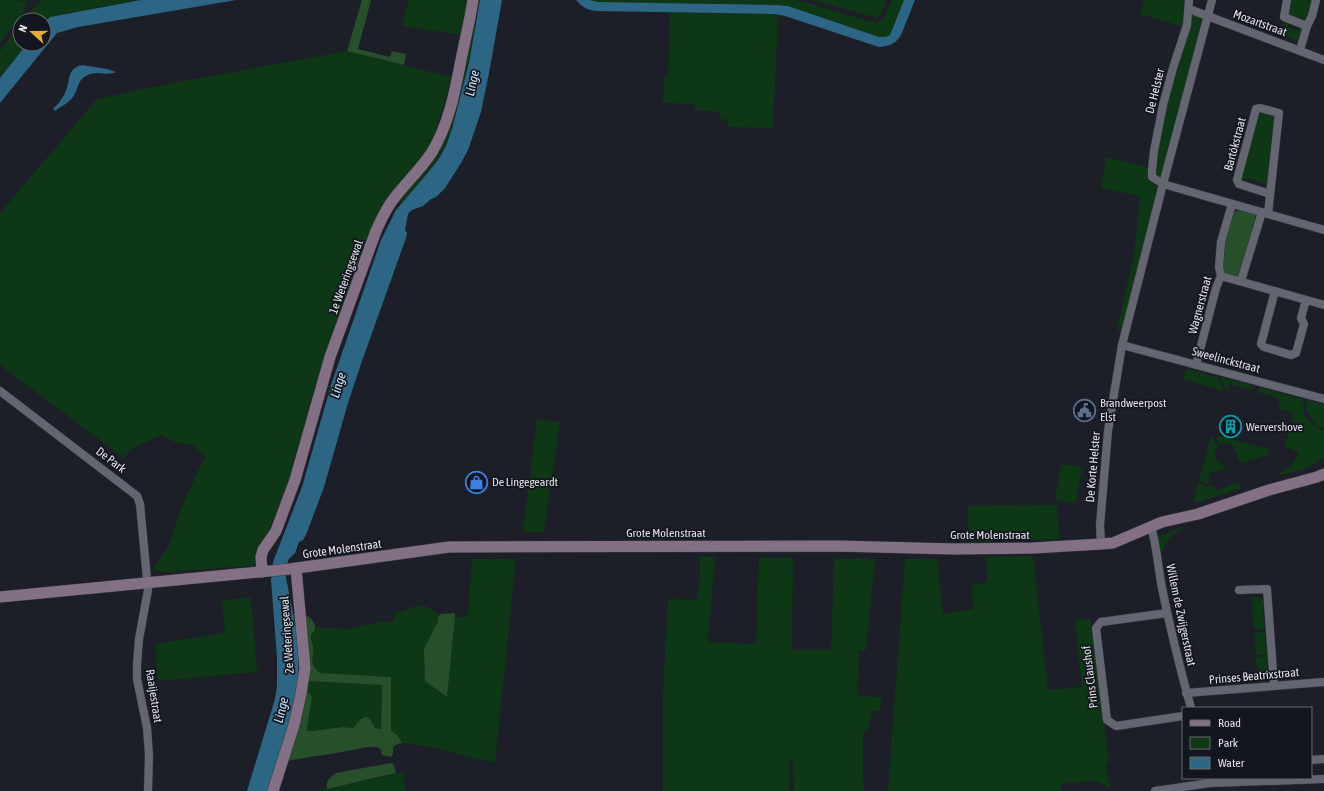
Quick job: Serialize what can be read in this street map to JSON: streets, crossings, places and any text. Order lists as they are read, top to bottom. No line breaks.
{"streets":{"street":["Mozartstraat","De Helster","Bartókstraat","1e Weteringsewal","Wagnerstraat","Sweelinckstraat","De Park","De Korte Helster","Grote Molenstraat","Willem de Zwijgerstraat","2e Weteringsewal","Prinses Beatrixstraat","Prins Claushof","Raaijestraat"]},"crossings":[["Mozartstraat","De Helster"],["1e Weteringsewal","Grote Molenstraat"],["Wagnerstraat","Sweelinckstraat"],["Sweelinckstraat","De Korte Helster"],["De Park","Grote Molenstraat"],["De Park","Raaijestraat"],["De Korte Helster","Grote Molenstraat"],["Grote Molenstraat","Willem de Zwijgerstraat"],["Grote Molenstraat","2e Weteringsewal"],["Grote Molenstraat","Raaijestraat"],["Willem de Zwijgerstraat","Prinses Beatrixstraat"],["Willem de Zwijgerstraat","Prins Claushof"]],"water":["Linge"],"places":{"public building":["Brandweerpost Elst"],"building":["Wervershove"],"shop":["De Lingegeardt"]},"legend":["Road","Park","Water"],"north":"left"}
